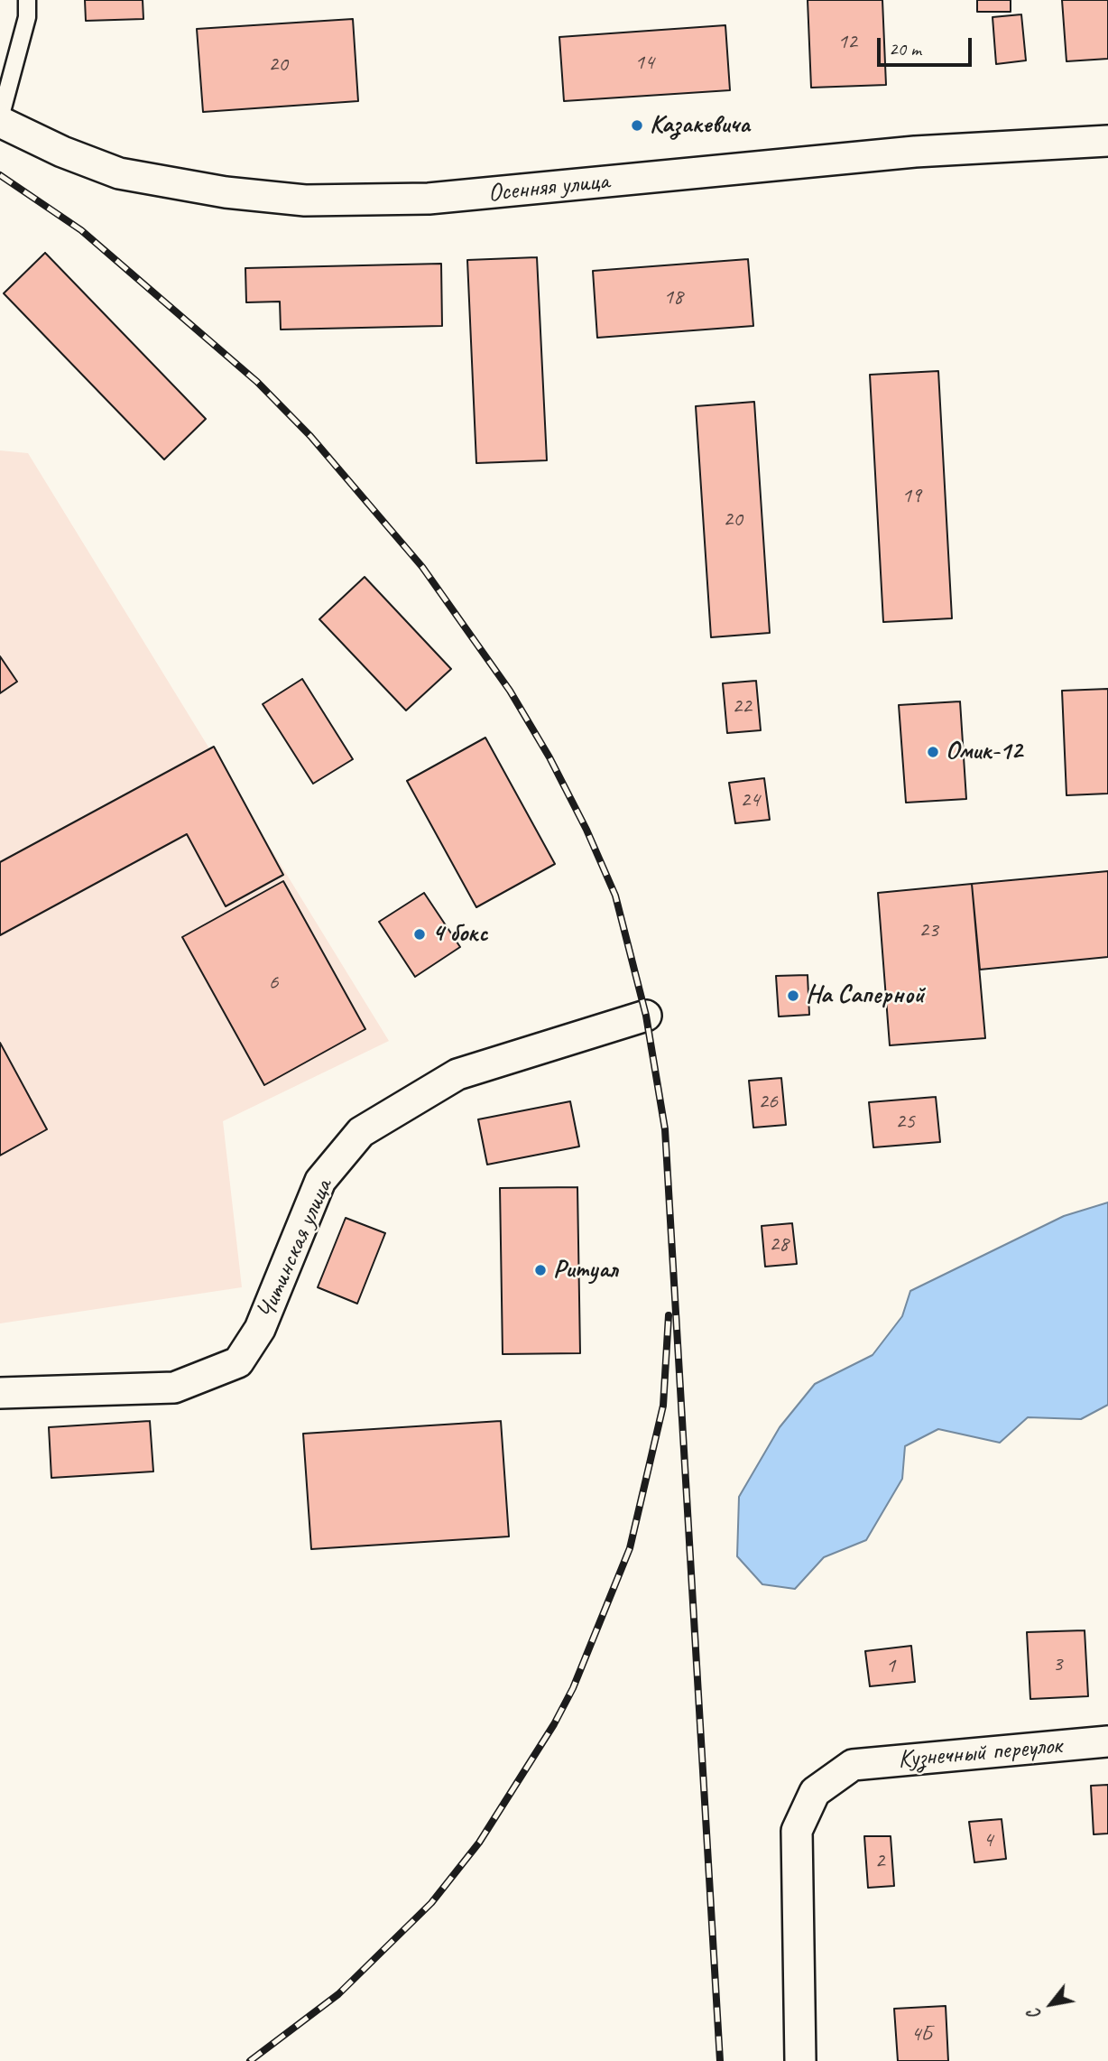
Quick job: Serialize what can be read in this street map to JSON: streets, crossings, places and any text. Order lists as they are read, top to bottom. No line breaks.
{"streets":{"street":["Осенняя улица","Читинская улица","Кузнечный переулок"]},"places":["Казакевича","Омик-12","4 бокс","На Саперной","Ритуал"],"house_numbers":["12","14","20","18","19","20","22","24","23","6","26","25","28","3","1","4","2","4Б"],"scale_bar":"20 m","north":"bottom left"}
